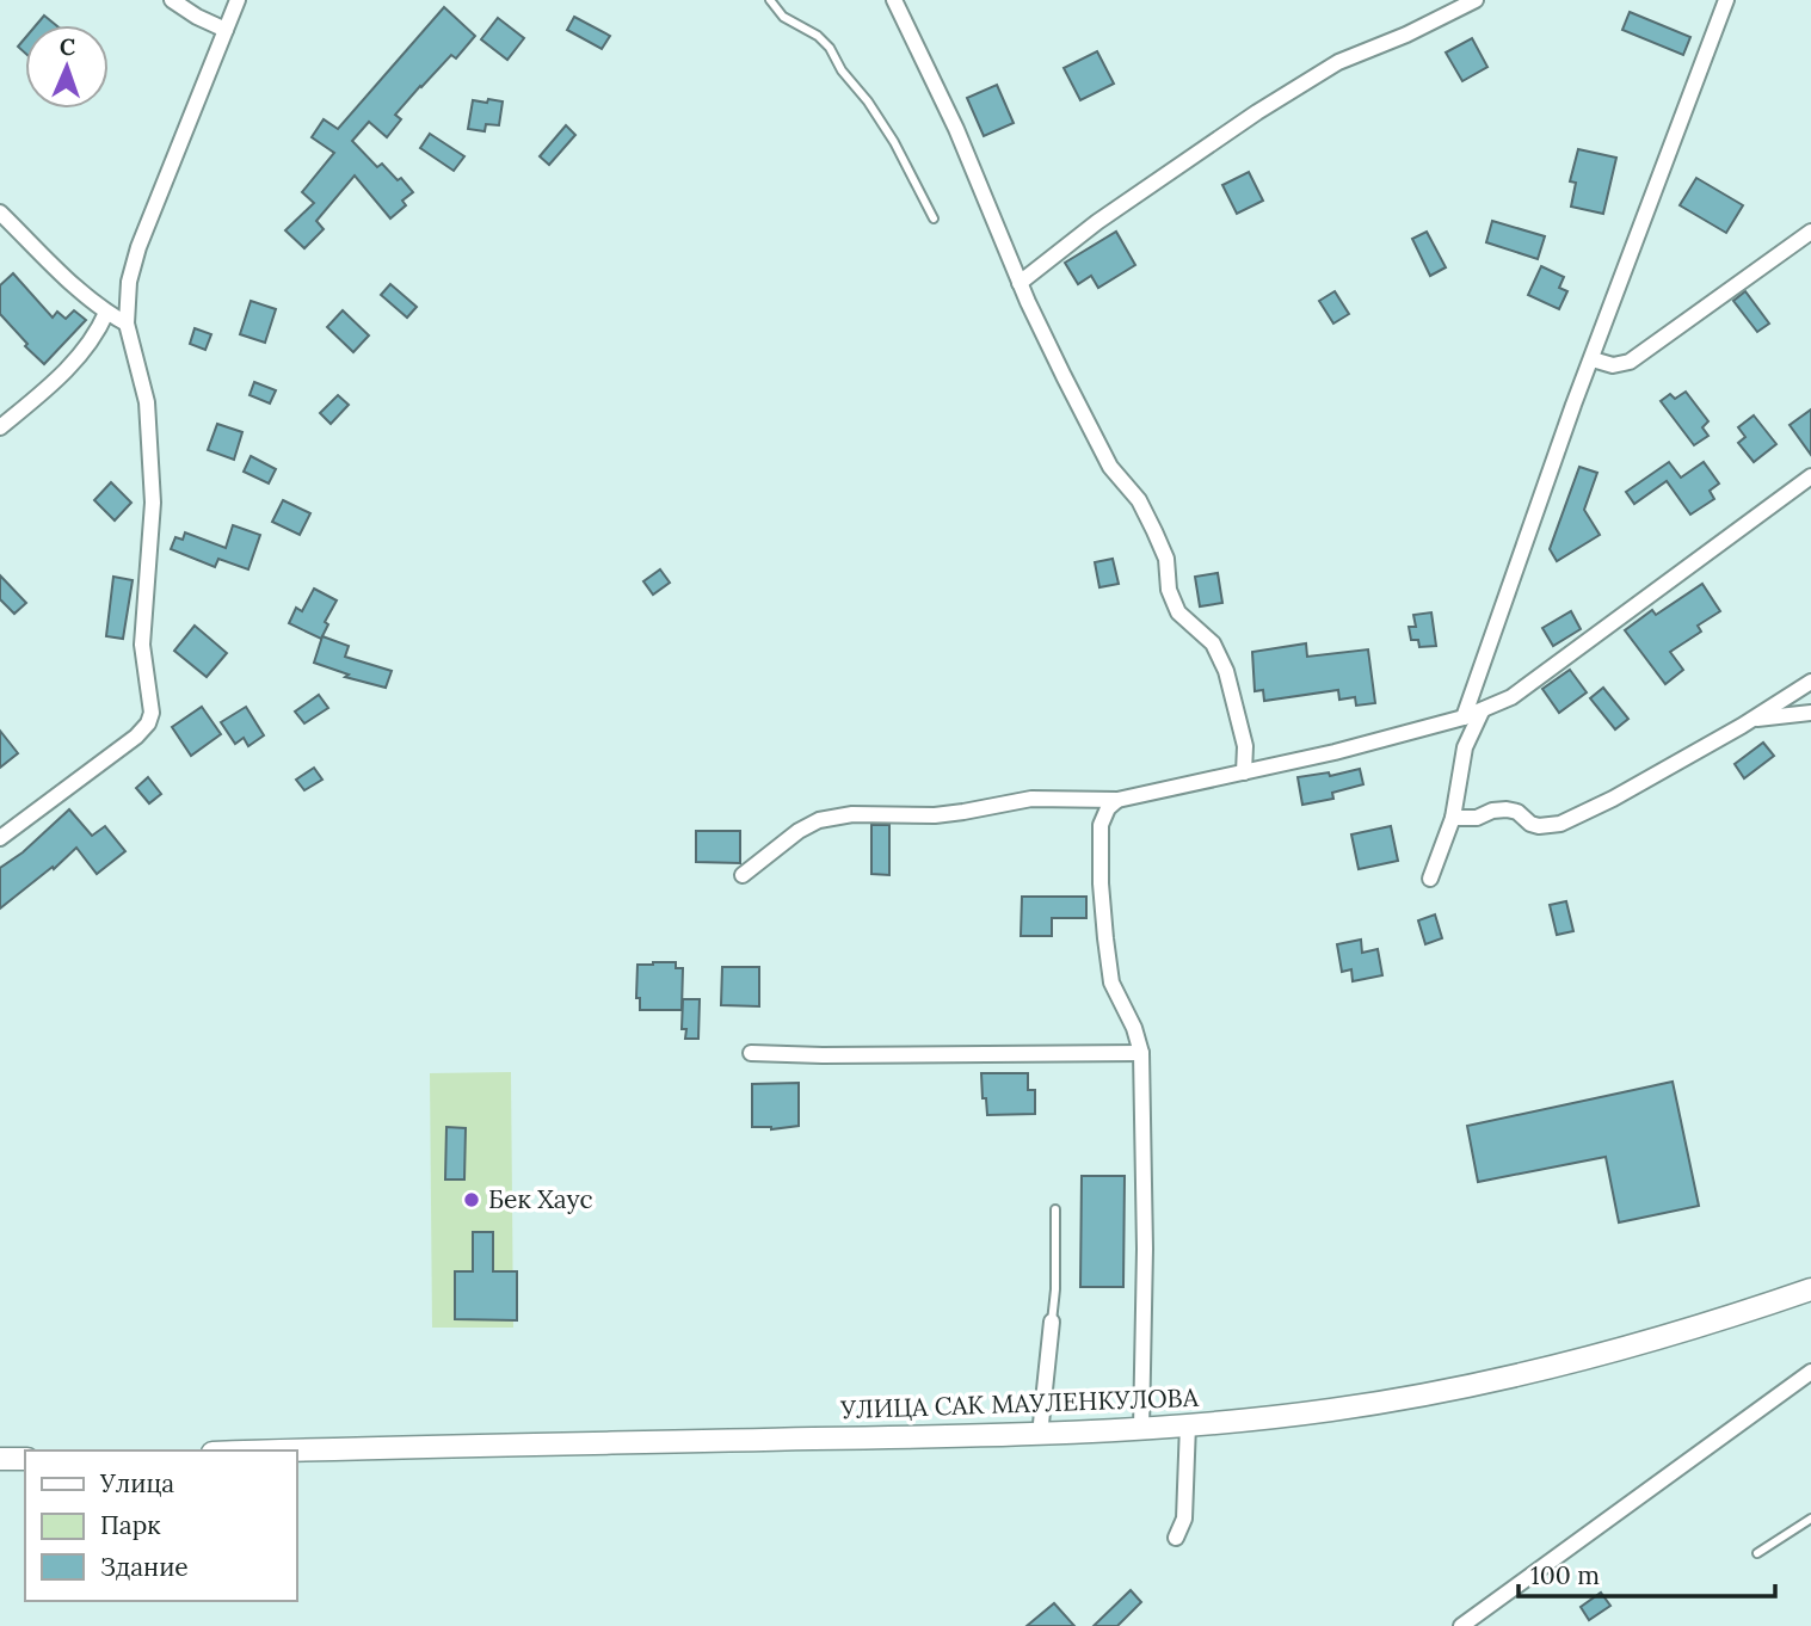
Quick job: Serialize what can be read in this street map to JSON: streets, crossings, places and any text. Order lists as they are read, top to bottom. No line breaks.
{"streets":{"main road":["УЛИЦА САК МАУЛЕНКУЛОВА"]},"places":["Бек Хаус"],"legend":["Улица","Парк","Здание"],"scale_bar":"100 m","north":"top"}
